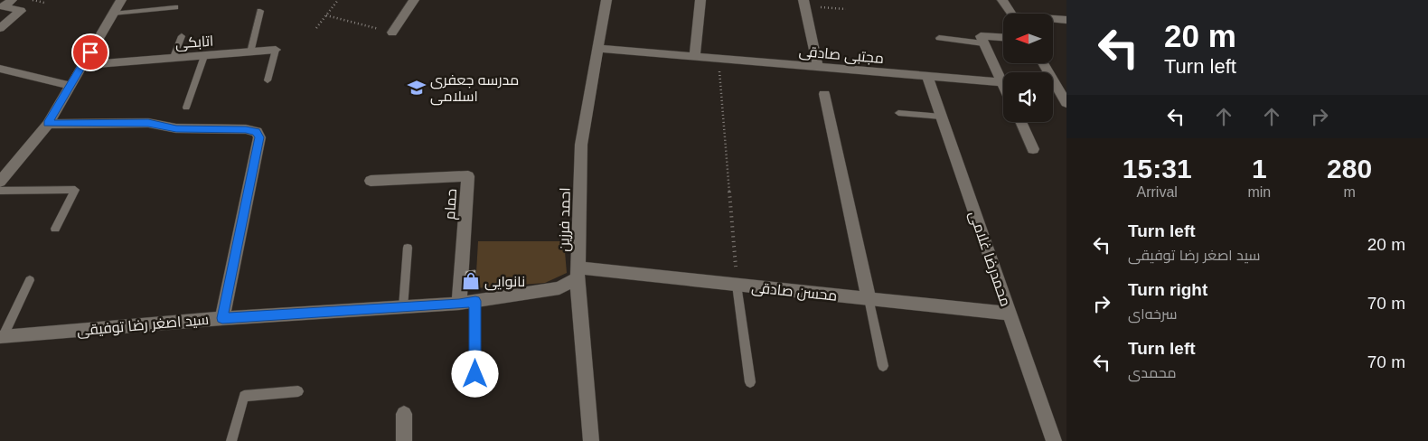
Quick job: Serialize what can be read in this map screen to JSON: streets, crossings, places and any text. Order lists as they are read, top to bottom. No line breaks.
{"streets":{"street":["اتابکی","مجتبی صادقی","حمام","احمد فرزین","محمدرضا غلامی","محسن صادقی","سید اصغر رضا توفیقی"]},"crossings":[["مجتبی صادقی","احمد فرزین"],["مجتبی صادقی","محمدرضا غلامی"],["حمام","سید اصغر رضا توفیقی"],["احمد فرزین","محسن صادقی"],["احمد فرزین","سید اصغر رضا توفیقی"],["محمدرضا غلامی","محسن صادقی"],["محسن صادقی","سید اصغر رضا توفیقی"]],"places":{"school or university":["مدرسه جعفری اسلامی"],"shop":["نانوایی"]},"north":"left","page":{"turn":["20 m","Turn left"],"eta":["15:31","Arrival","1","min","280","m"],"list":[{"name":"Turn left","note":"سید اصغر رضا توفیقی","value":"20 m"},{"name":"Turn right","note":"سرخه‌ای","value":"70 m"},{"name":"Turn left","note":"محمدی","value":"70 m"}]}}
